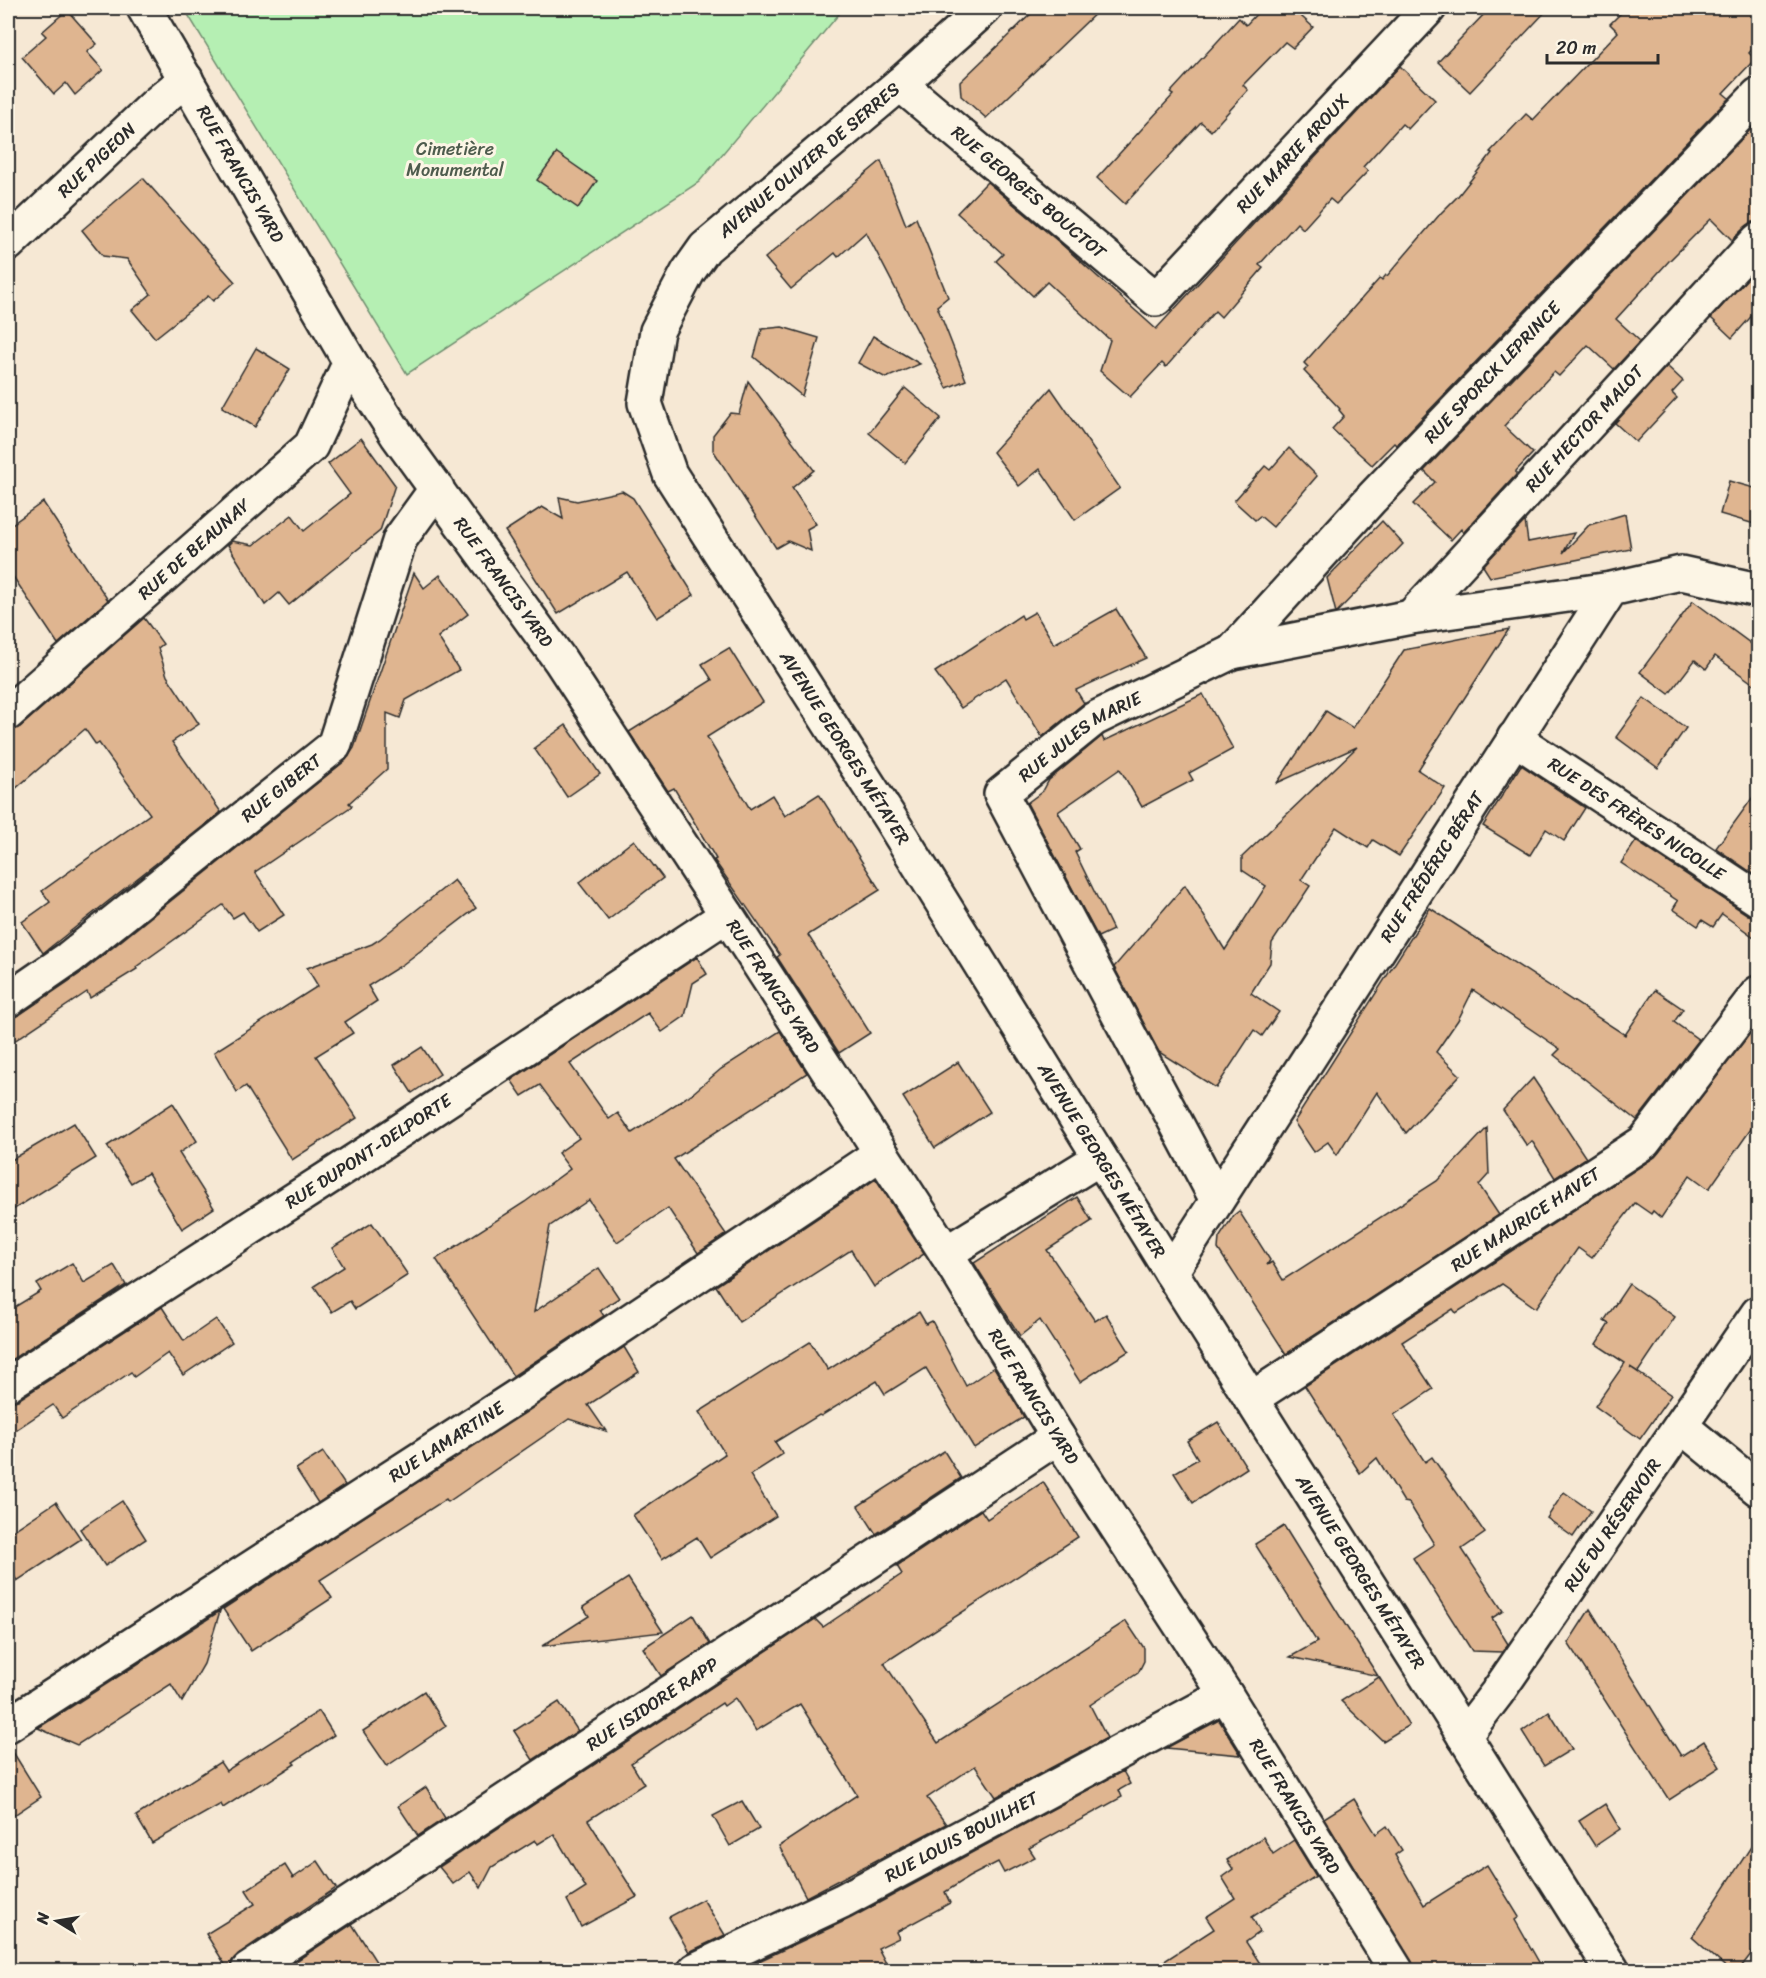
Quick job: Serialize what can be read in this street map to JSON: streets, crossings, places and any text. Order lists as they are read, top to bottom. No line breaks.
{"streets":{"street":["RUE MARIE AROUX","RUE PIGEON","AVENUE OLIVIER DE SERRES","RUE FRANCIS YARD","RUE GEORGES BOUCTOT","RUE SPORCK LEPRINCE","RUE HECTOR MALOT","RUE DE BEAUNAY","RUE JULES MARIE","AVENUE GEORGES MÉTAYER","RUE GIBERT","RUE DES FRÈRES NICOLLE","RUE FRÉDÉRIC BÉRAT","RUE DUPONT-DELPORTE","RUE MAURICE HAVET","RUE LAMARTINE","RUE DU RÉSERVOIR","RUE ISIDORE RAPP","RUE LOUIS BOUILHET"]},"crossings":[["RUE MARIE AROUX","RUE GEORGES BOUCTOT"],["RUE PIGEON","RUE FRANCIS YARD"],["AVENUE OLIVIER DE SERRES","RUE GEORGES BOUCTOT"],["AVENUE OLIVIER DE SERRES","AVENUE GEORGES MÉTAYER"],["RUE FRANCIS YARD","RUE DE BEAUNAY"],["RUE FRANCIS YARD","RUE GIBERT"],["RUE FRANCIS YARD","RUE DUPONT-DELPORTE"],["RUE FRANCIS YARD","RUE LAMARTINE"],["RUE FRANCIS YARD","RUE ISIDORE RAPP"],["RUE FRANCIS YARD","RUE LOUIS BOUILHET"],["RUE SPORCK LEPRINCE","RUE JULES MARIE"],["RUE HECTOR MALOT","RUE JULES MARIE"],["RUE JULES MARIE","RUE FRÉDÉRIC BÉRAT"],["AVENUE GEORGES MÉTAYER","RUE FRÉDÉRIC BÉRAT"],["AVENUE GEORGES MÉTAYER","RUE MAURICE HAVET"],["AVENUE GEORGES MÉTAYER","RUE DU RÉSERVOIR"],["RUE DES FRÈRES NICOLLE","RUE FRÉDÉRIC BÉRAT"]],"parks":["Cimetière Monumental"],"scale_bar":"20 m","north":"left"}
